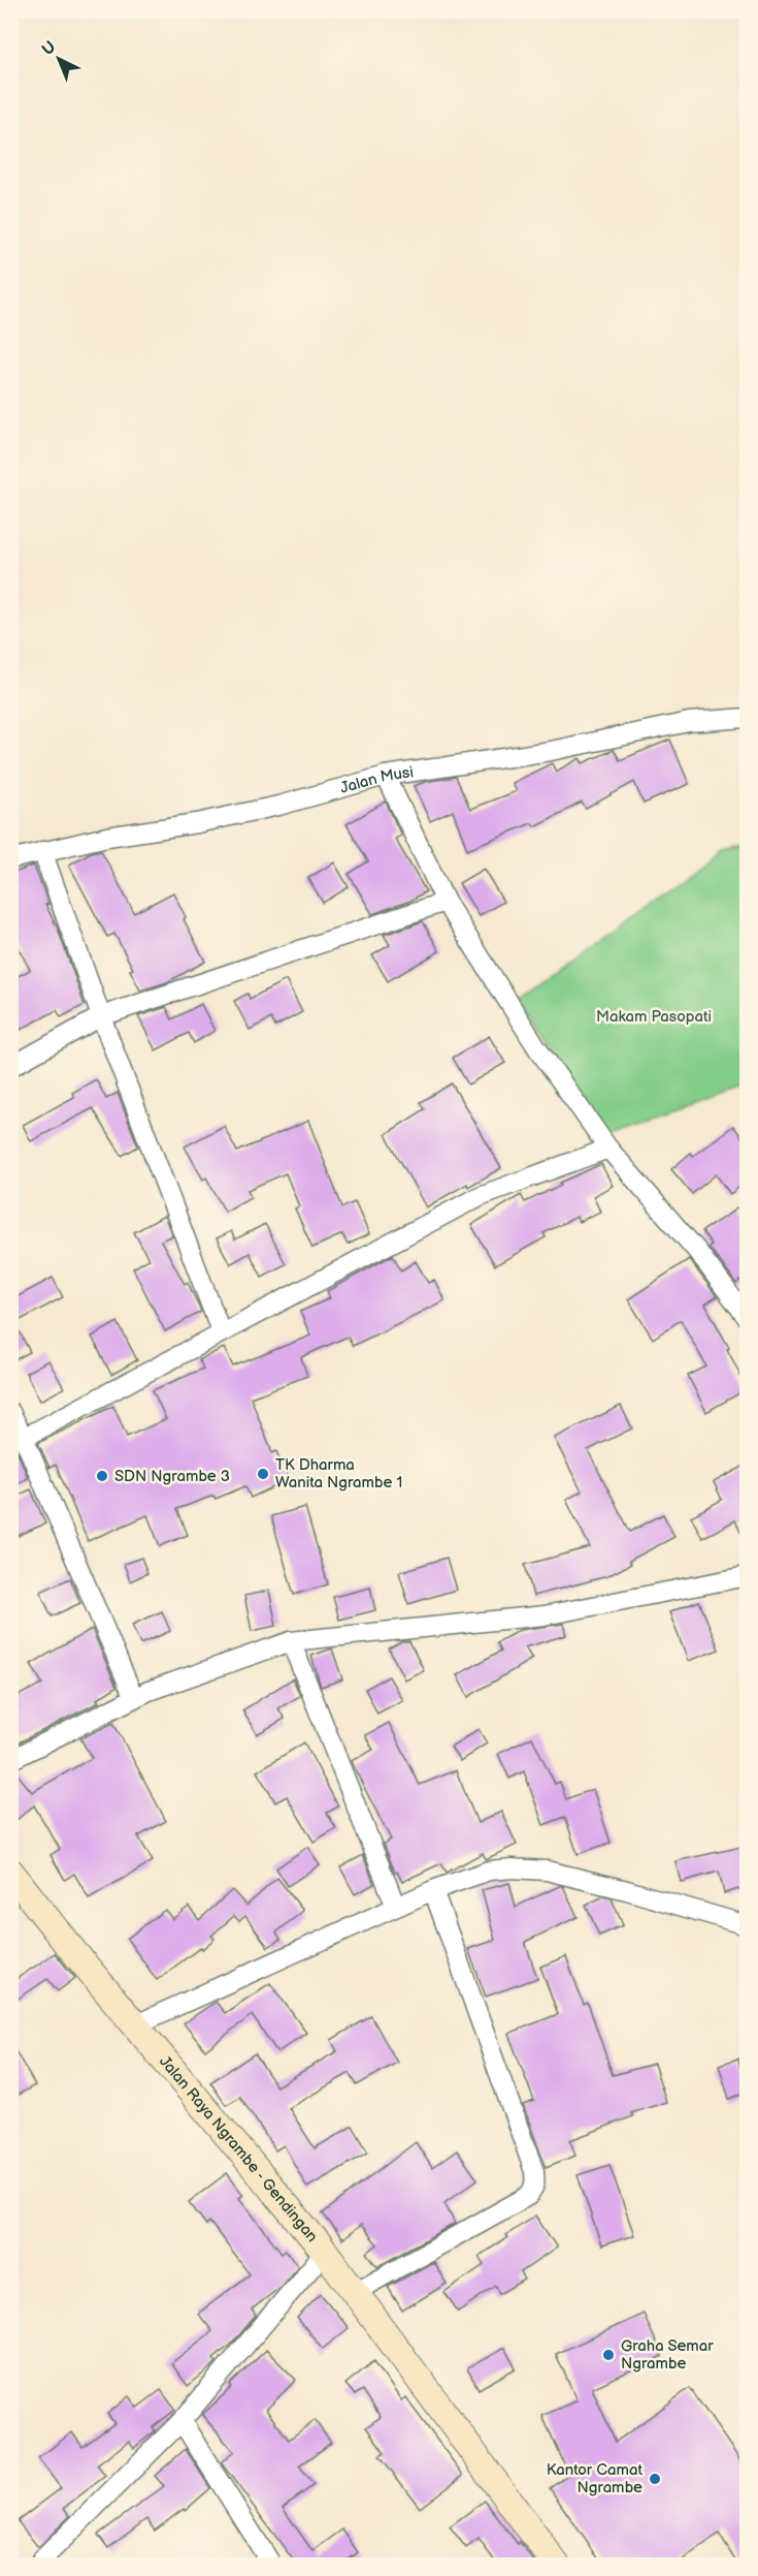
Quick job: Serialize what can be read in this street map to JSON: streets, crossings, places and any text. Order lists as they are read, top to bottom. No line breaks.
{"streets":{"main road":["Jalan Raya Ngrambe - Gendingan"],"street":["Jalan Musi"]},"parks":["Makam Pasopati"],"places":["TK Dharma Wanita Ngrambe 1","SDN Ngrambe 3","Graha Semar Ngrambe","Kantor Camat Ngrambe"],"north":"top left"}
